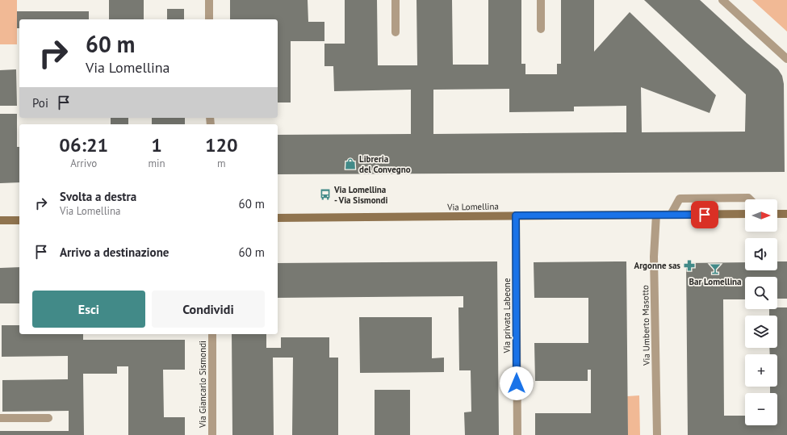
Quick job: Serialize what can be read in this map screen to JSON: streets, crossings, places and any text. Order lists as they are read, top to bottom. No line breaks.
{"streets":{"street":["Via Lomellina","Via privata Labeone","Via Umberto Masotto","Via Giancarlo Sismondi"]},"crossings":[["Via Lomellina","Via privata Labeone"],["Via Lomellina","Via Umberto Masotto"]],"places":{"shop":["Libreria del Convegno"],"bus stop":["Via Lomellina - Via Sismondi"],"pharmacy":["Argonne sas"],"bar":["Bar Lomellina"]},"north":"right","page":{"turn":["60 m","Via Lomellina"],"then":"Poi","eta":["06:21","Arrivo","1","min","120","m"],"list":[{"name":"Svolta a destra","note":"Via Lomellina","value":"60 m"},{"name":"Arrivo a destinazione","value":"60 m"}],"map_buttons":["+","−"],"buttons":["Esci","Condividi"]}}
